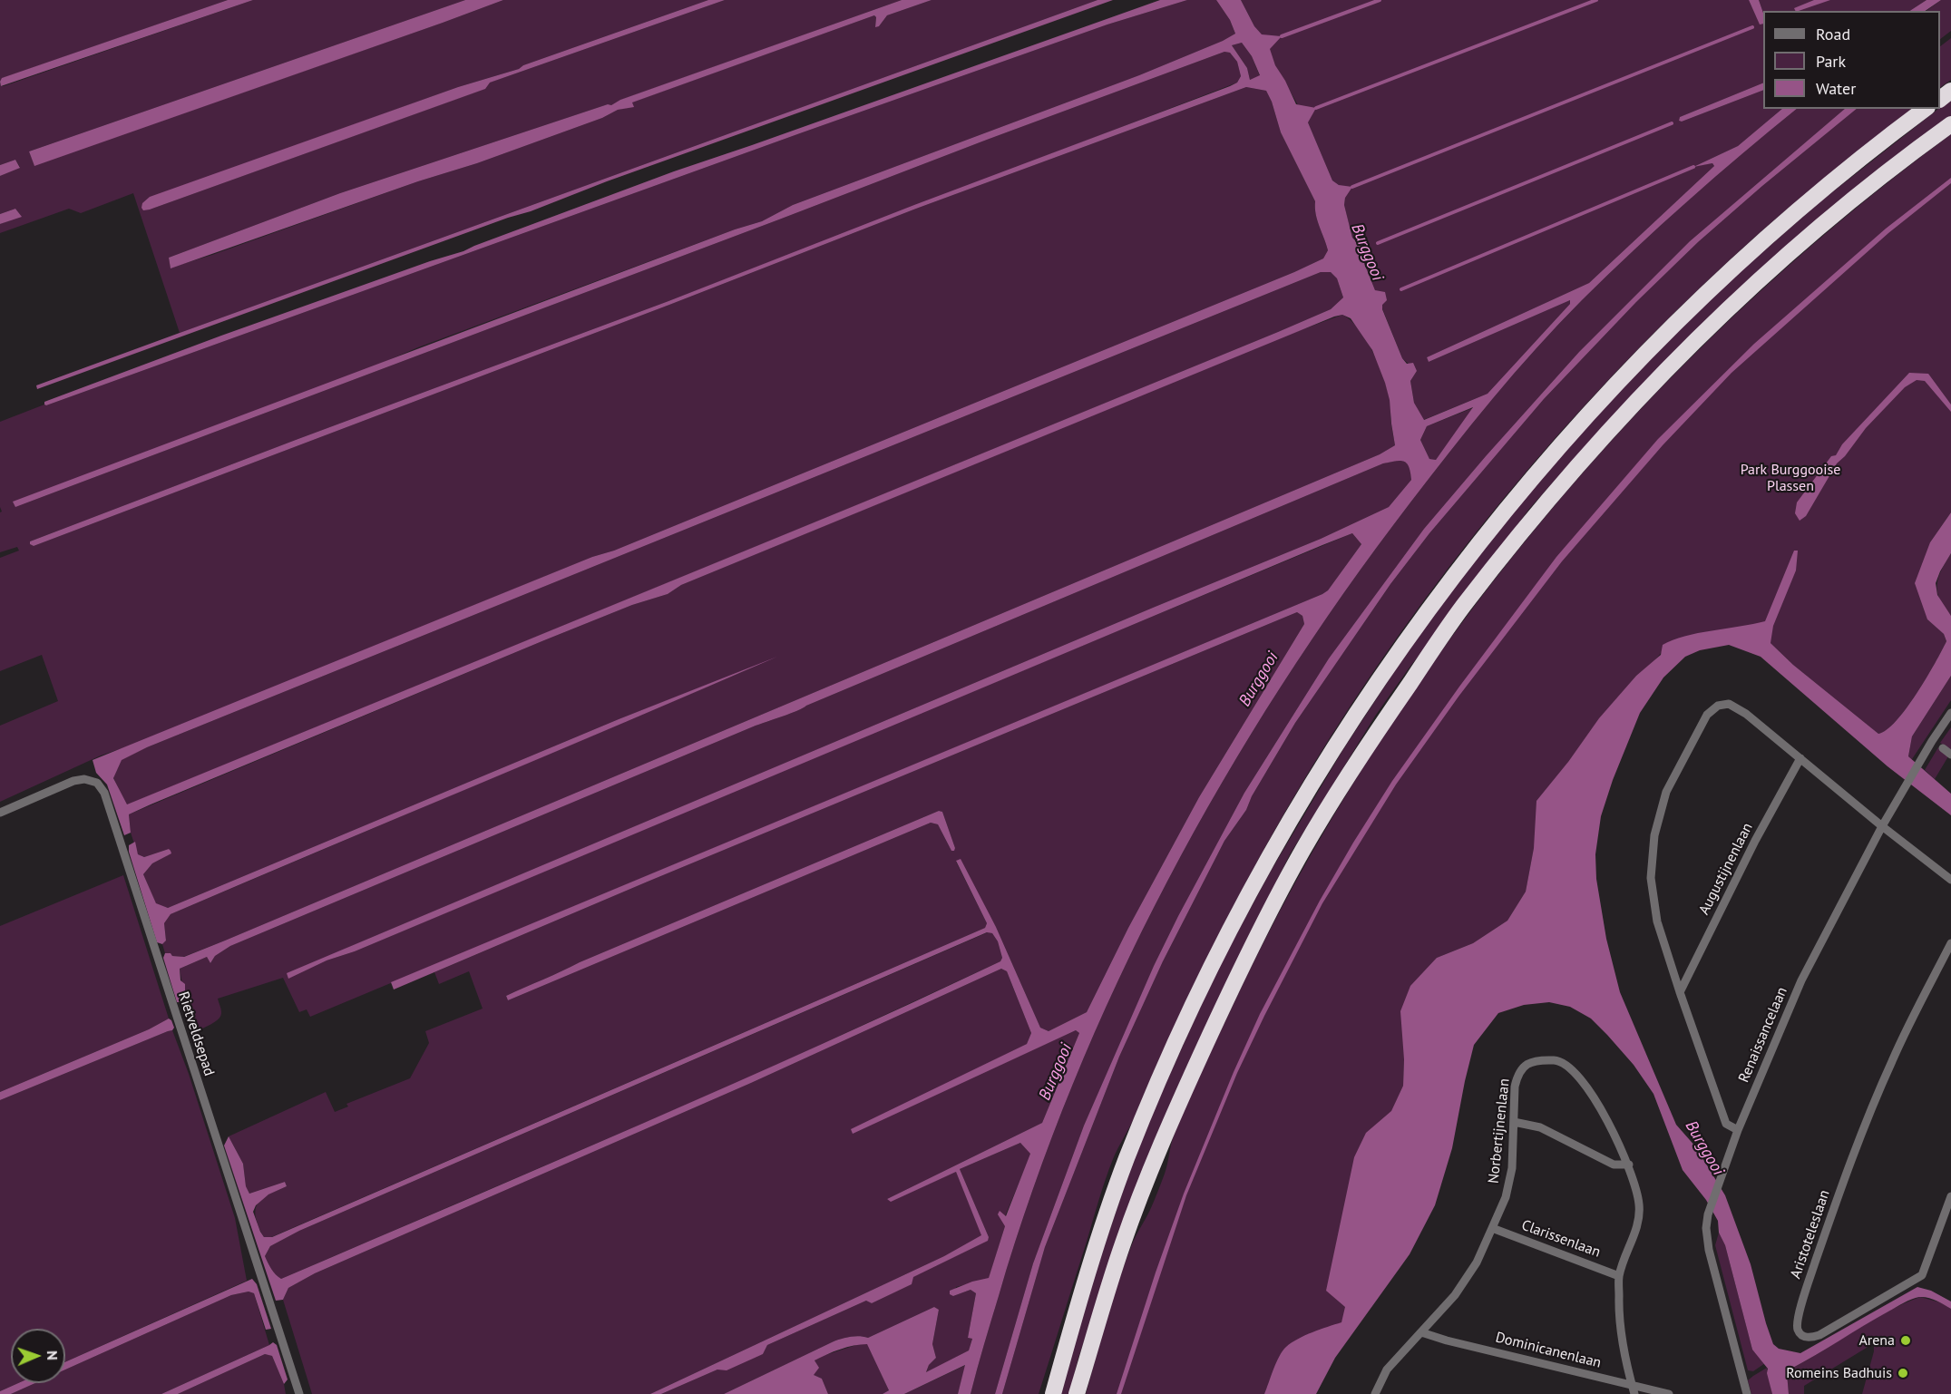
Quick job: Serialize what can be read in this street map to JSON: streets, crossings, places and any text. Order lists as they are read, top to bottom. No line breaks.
{"streets":{"street":["Augustijnenlaan","Rietveldsepad","Renaissancelaan","Norbertijnenlaan","Aristoteleslaan","Clarissenlaan","Dominicanenlaan"]},"crossings":[["Norbertijnenlaan","Clarissenlaan"],["Norbertijnenlaan","Dominicanenlaan"]],"water":["Burggooi"],"parks":["Park Burggooise Plassen"],"places":["Arena","Romeins Badhuis"],"legend":["Road","Park","Water"],"north":"right"}
